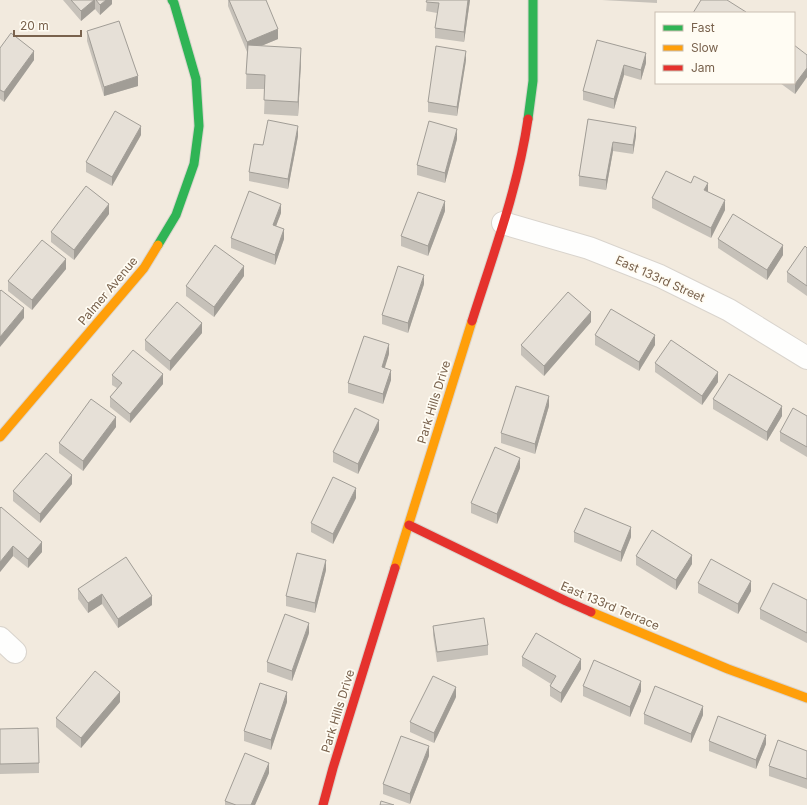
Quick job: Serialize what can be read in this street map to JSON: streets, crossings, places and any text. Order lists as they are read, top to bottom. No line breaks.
{"streets":{"street":["East 133rd Street","Palmer Avenue","Park Hills Drive","East 133rd Terrace"]},"crossings":[["East 133rd Street","Park Hills Drive"],["Park Hills Drive","East 133rd Terrace"]],"legend":["Fast","Slow","Jam"],"scale_bar":"20 m"}
